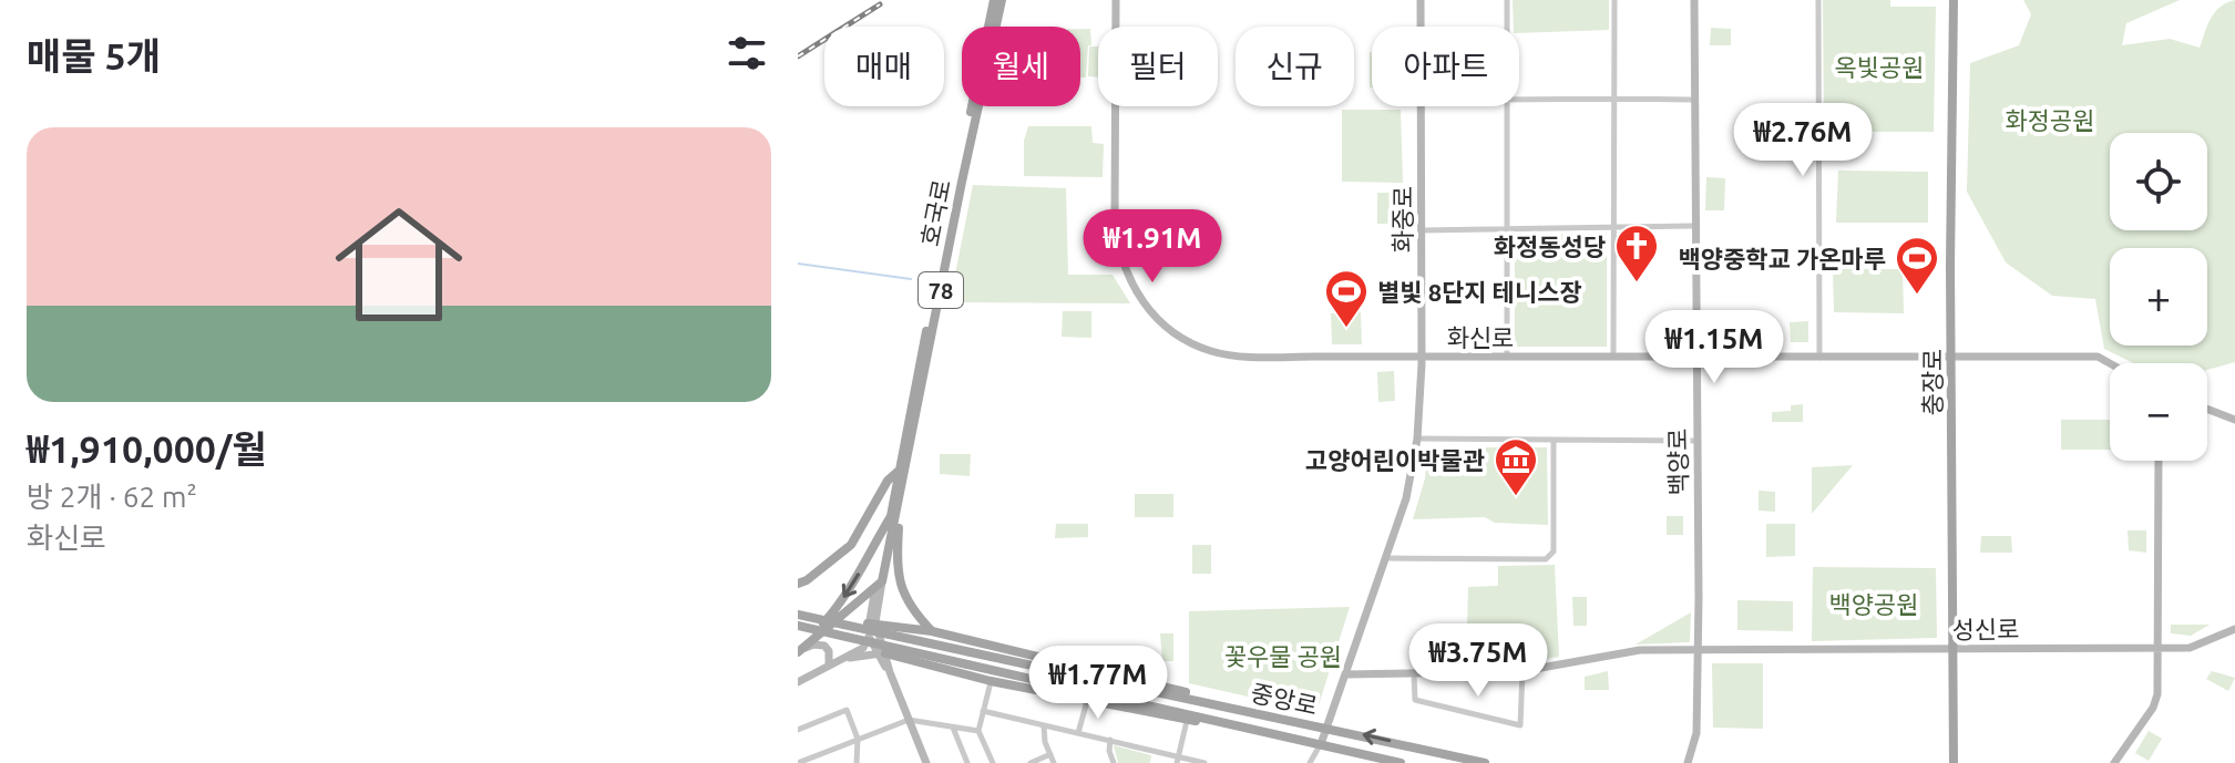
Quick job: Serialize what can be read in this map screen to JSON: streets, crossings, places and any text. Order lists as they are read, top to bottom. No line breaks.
{"streets":{"main road":["호국로","화중로","78","화신로","충장로","백양로","성신로","중앙로"]},"crossings":[["화중로","화신로"],["화중로","성신로"],["화중로","중앙로"],["화신로","충장로"],["화신로","백양로"],["충장로","성신로"],["백양로","성신로"]],"parks":["옥빛공원","화정공원","백양공원","꽃우물 공원"],"places":{"church":["화정동성당"],"sports":["백양중학교 가온마루","별빛 8단지 테니스장"],"museum":["고양어린이박물관"]},"page":{"heading":"매물 5개","chip":["매매","월세","필터","신규","아파트"],"price":["₩2.76M","₩1.91M","₩1.15M","₩3.75M","₩1.77M"],"list":[{"name":"₩1,910,000/월","note":"방 2개 · 62 m² · 화신로"}],"map_buttons":["+","−"]}}
